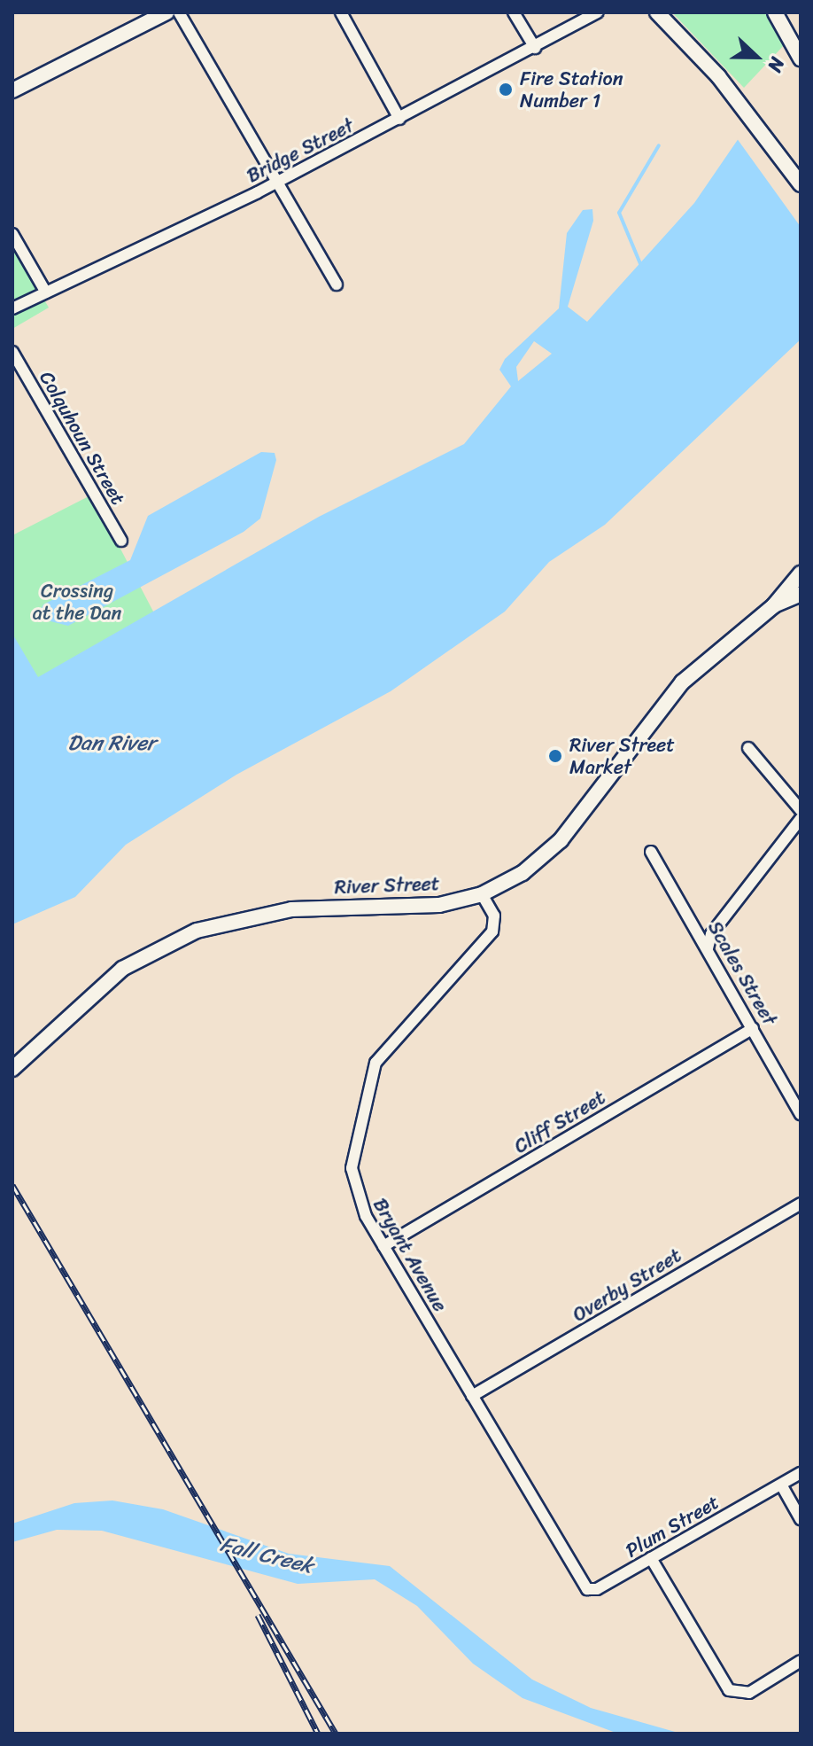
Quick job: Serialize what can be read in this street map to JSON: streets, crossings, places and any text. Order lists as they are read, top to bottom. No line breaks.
{"streets":{"main road":["River Street"],"street":["Bridge Street","Colquhoun Street","Scales Street","Cliff Street","Bryant Avenue","Overby Street","Plum Street"]},"crossings":[["River Street","Bryant Avenue"],["Scales Street","Cliff Street"],["Cliff Street","Bryant Avenue"],["Bryant Avenue","Overby Street"],["Bryant Avenue","Plum Street"]],"water":["Dan River","Fall Creek"],"parks":["Crossing at the Dan"],"places":["Fire Station Number 1","River Street Market"],"north":"right"}
